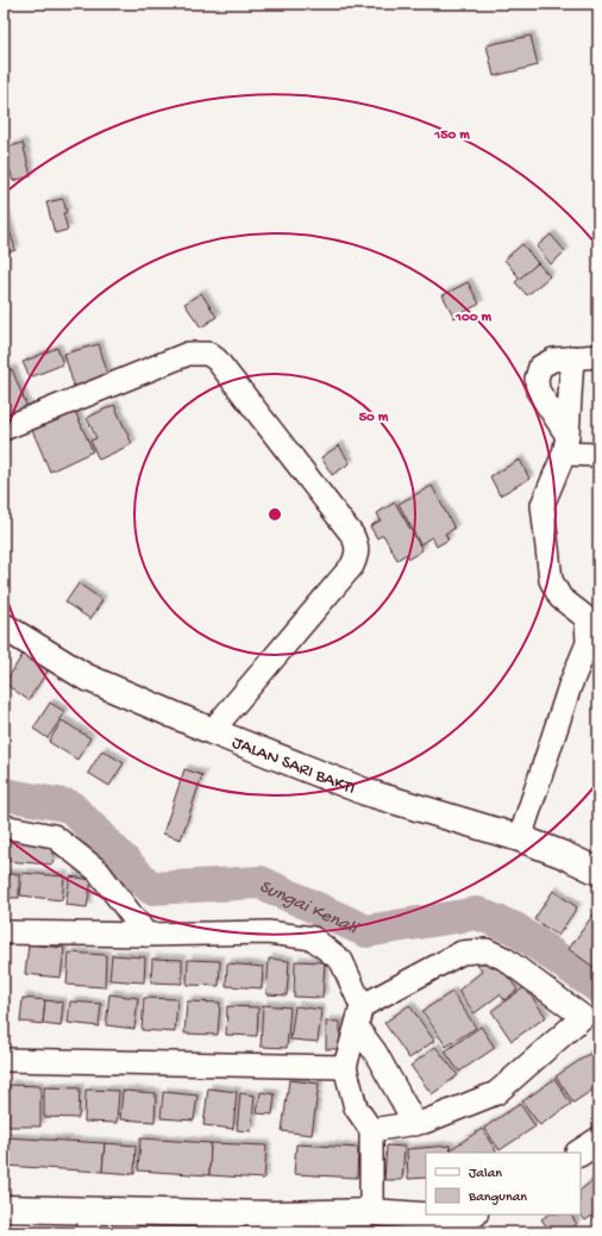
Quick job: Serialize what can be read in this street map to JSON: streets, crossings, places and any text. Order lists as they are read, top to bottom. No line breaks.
{"streets":{"main road":["JALAN SARI BAKTI"]},"water":["Sungai Kenali"],"legend":["Jalan","Bangunan"],"rings":["150 m","100 m","50 m"]}
